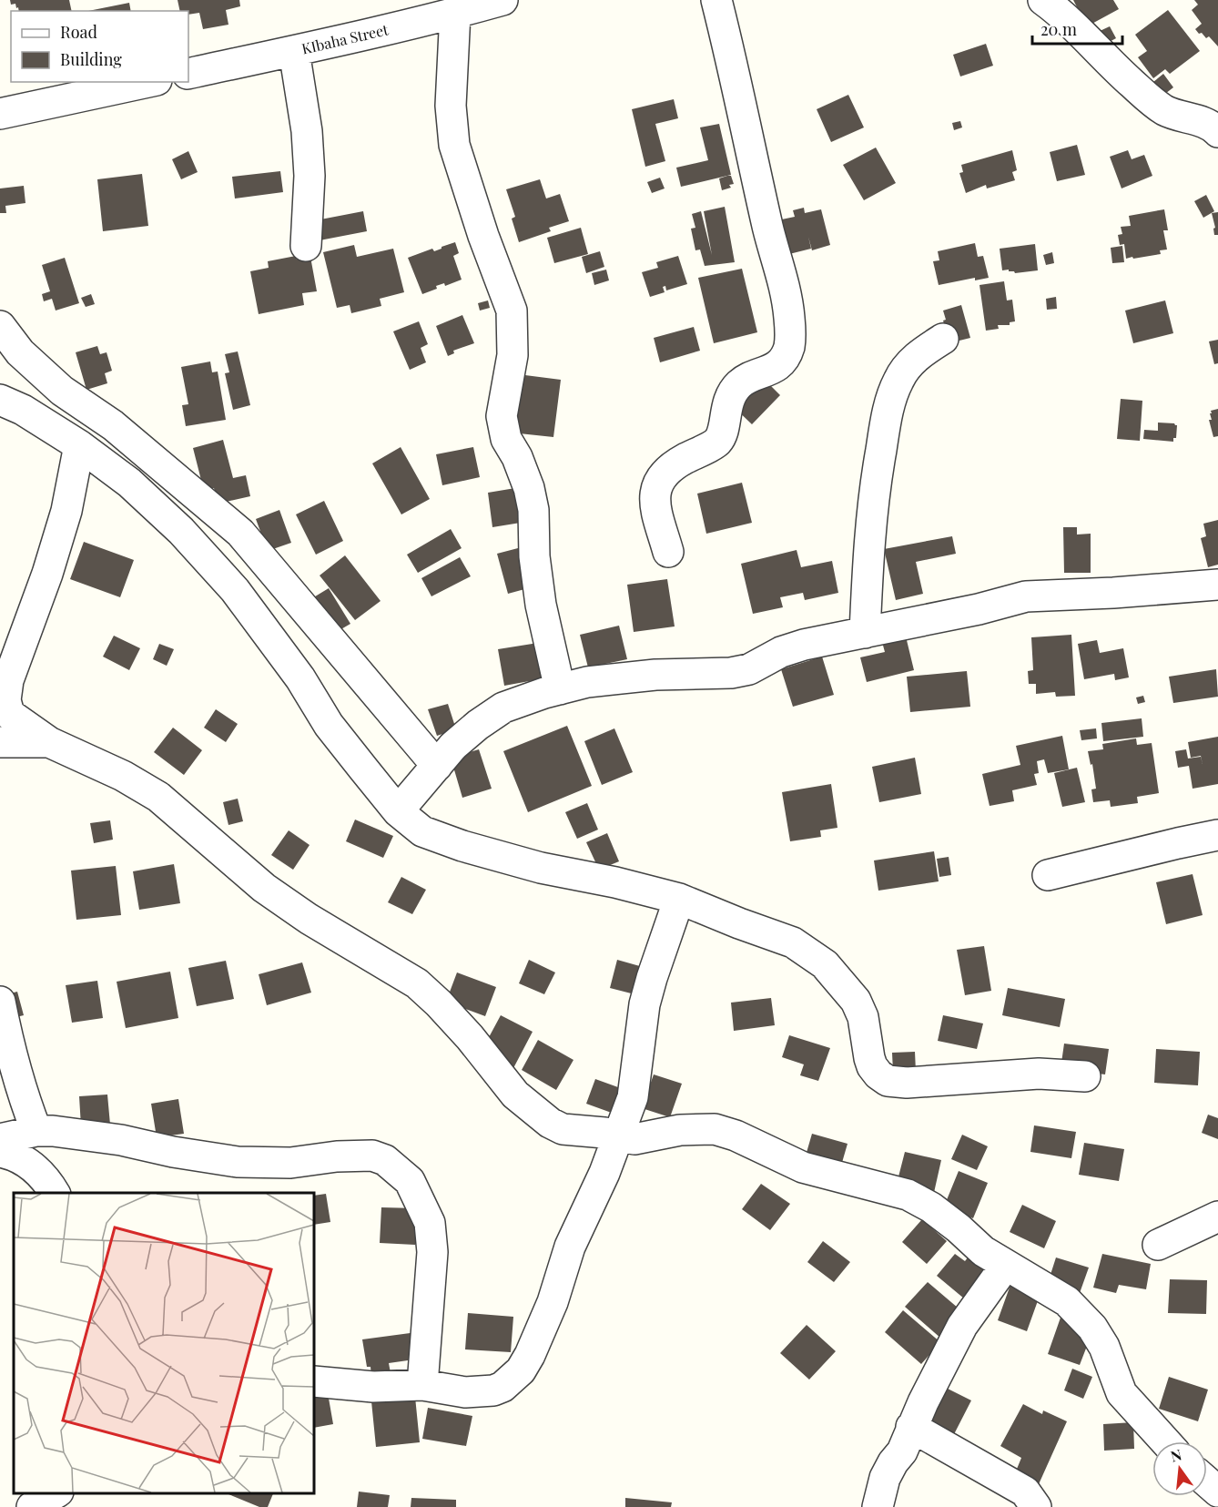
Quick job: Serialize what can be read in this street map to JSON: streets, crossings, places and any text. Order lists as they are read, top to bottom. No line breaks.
{"streets":{"street":["KIbaha Street"]},"legend":["Road","Building"],"scale_bar":"20 m","north":"top"}
